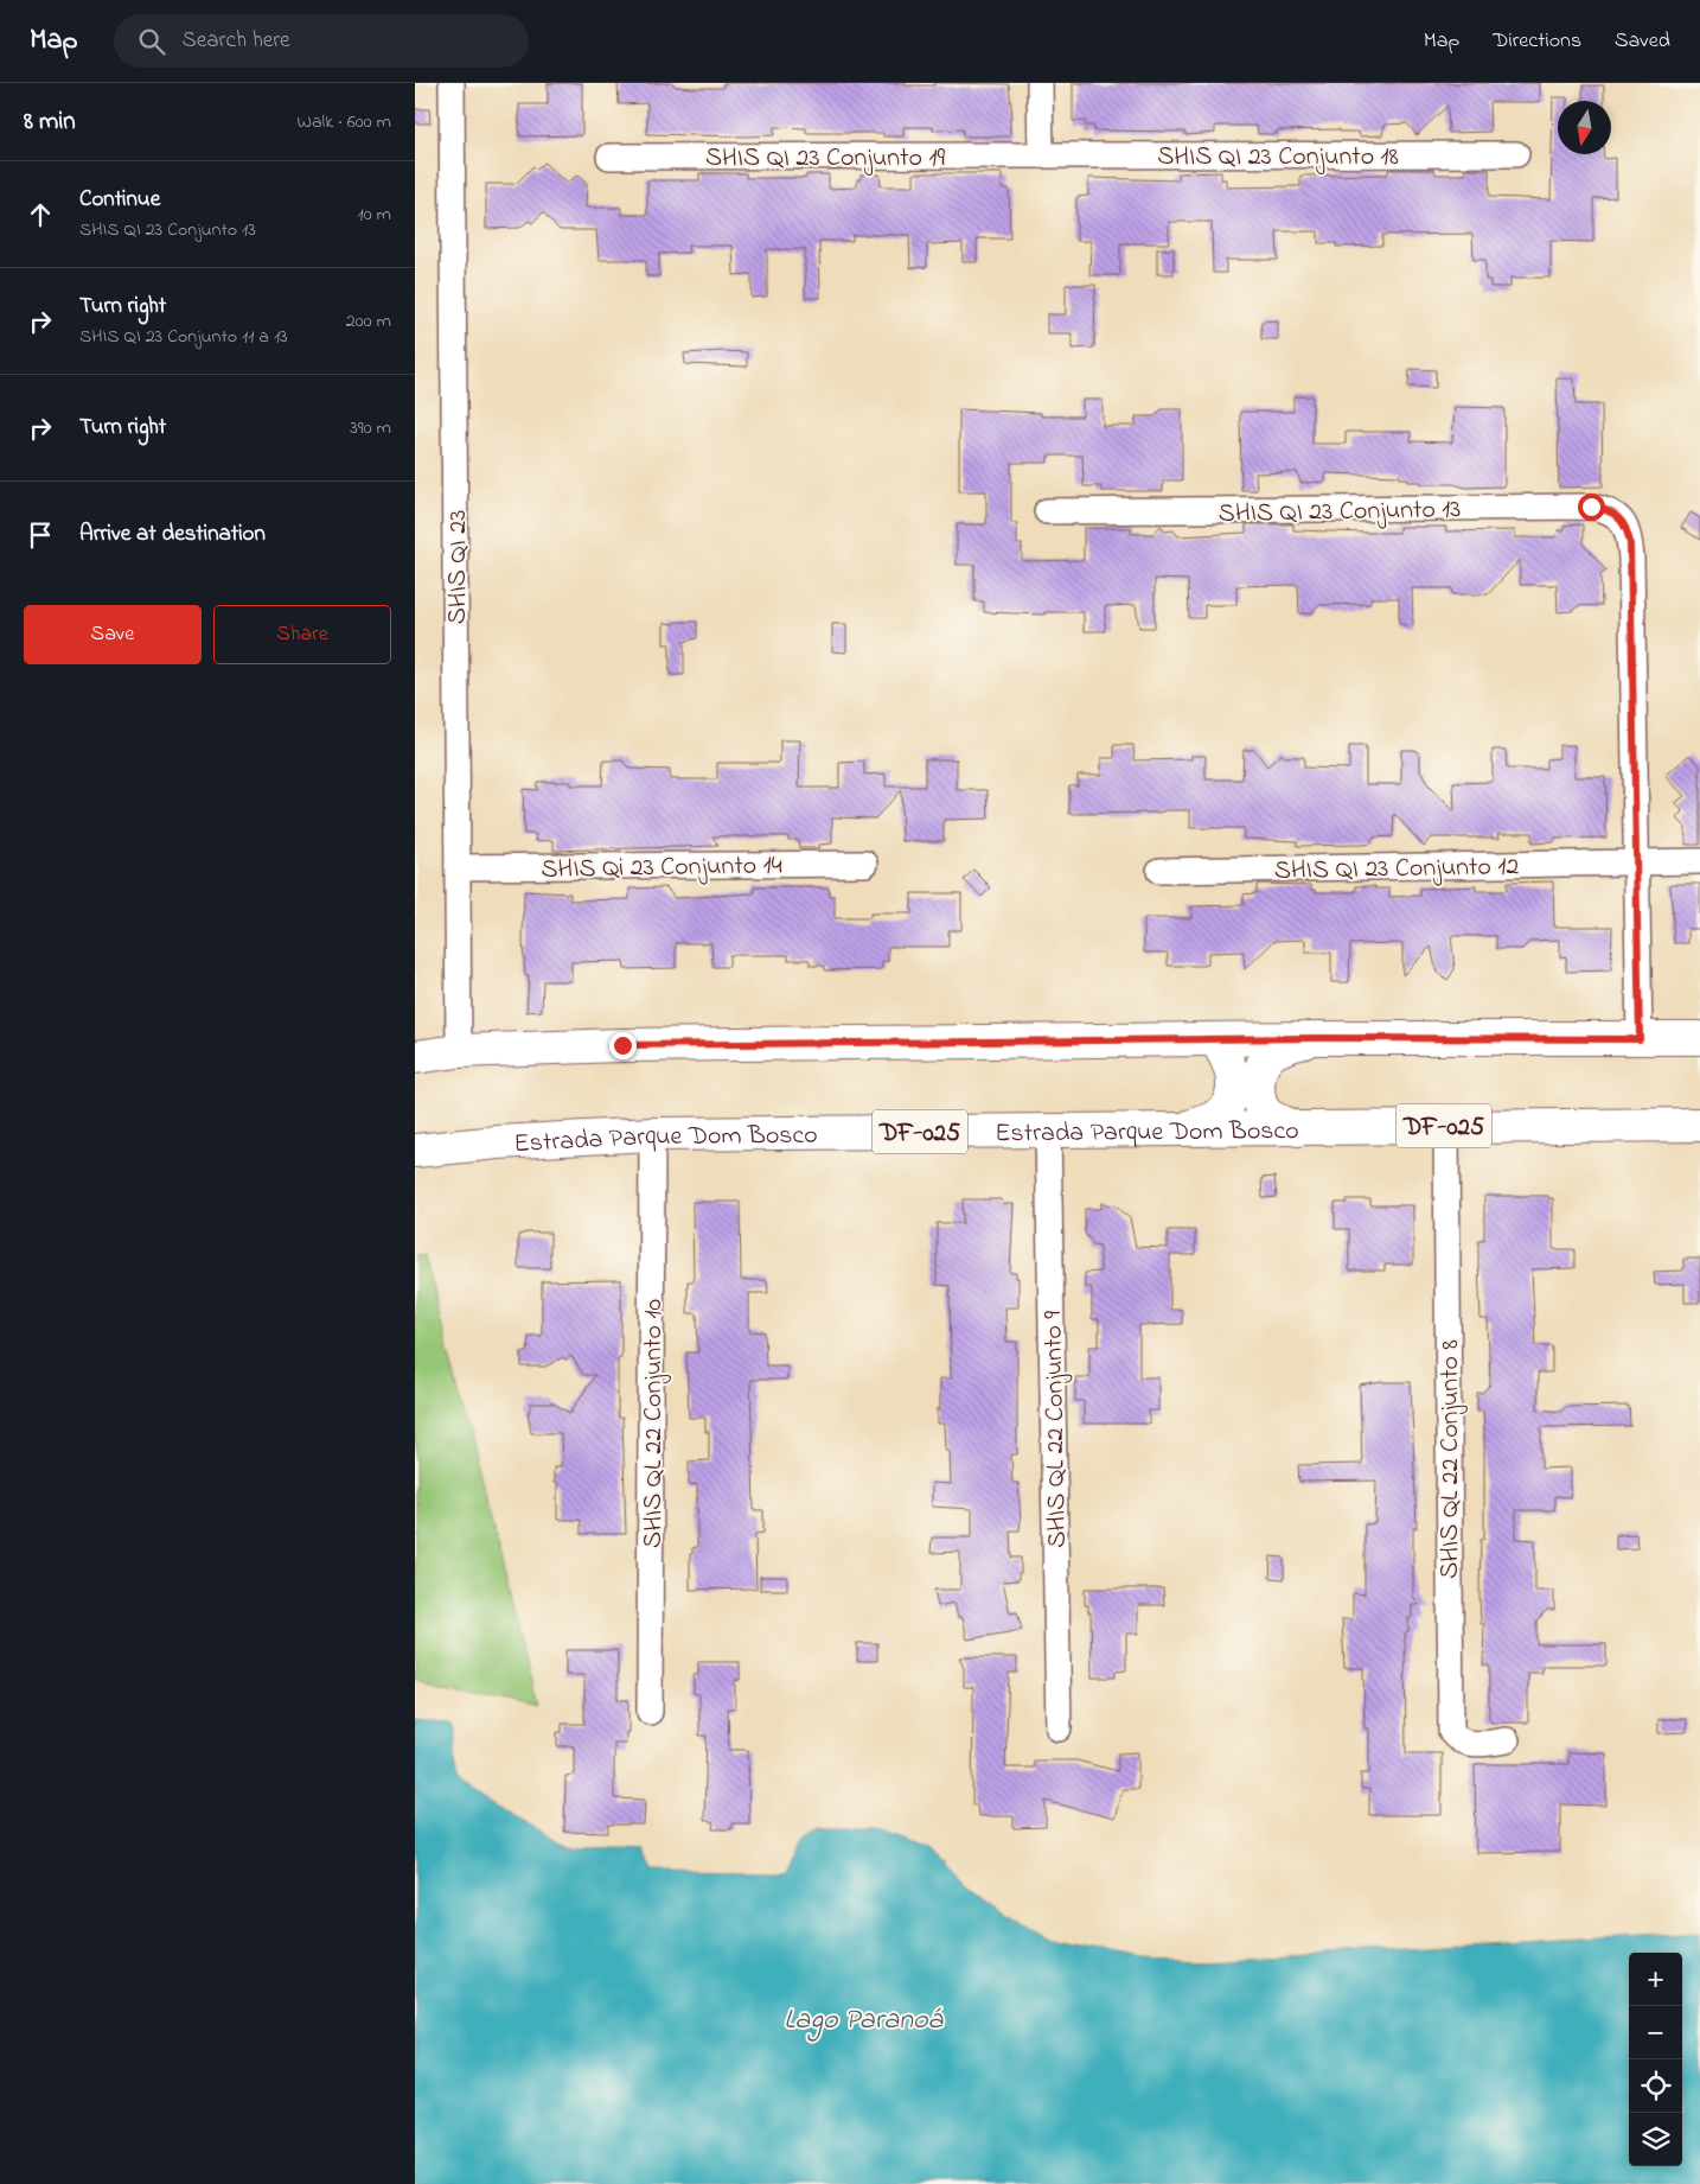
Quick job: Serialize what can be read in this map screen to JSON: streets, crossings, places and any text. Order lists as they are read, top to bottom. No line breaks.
{"streets":{"main road":["DF-025","Estrada Parque Dom Bosco"],"street":["SHIS QI 23 Conjunto 18","SHIS QI 23 Conjunto 19","SHIS QI 23 Conjunto 13","SHIS QI 23","SHIS Qi 23 Conjunto 14","SHIS QI 23 Conjunto 12","SHIS QL 22 Conjunto 10","SHIS QL 22 Conjunto 9","SHIS QL 22 Conjunto 8"]},"crossings":[["SHIS QI 23 Conjunto 18","SHIS QI 23 Conjunto 19"],["SHIS QI 23 Conjunto 13","SHIS QI 23 Conjunto 12"],["SHIS QI 23","SHIS Qi 23 Conjunto 14"],["Estrada Parque Dom Bosco","SHIS QL 22 Conjunto 10"],["Estrada Parque Dom Bosco","SHIS QL 22 Conjunto 9"],["Estrada Parque Dom Bosco","SHIS QL 22 Conjunto 8"]],"water":["Lago Paranoá"],"north":"bottom","page":{"header":"Map","search":"Search here","nav":["Map","Directions","Saved"],"heading":["8 min","Walk · 600 m"],"list":[["Continue","SHIS QI 23 Conjunto 13","10 m"],["Turn right","SHIS QI 23 Conjunto 11 a 13","200 m"],["Turn right","390 m"],"Arrive at destination"],"buttons":["Save","Share"],"map_buttons":["+","−"]}}
